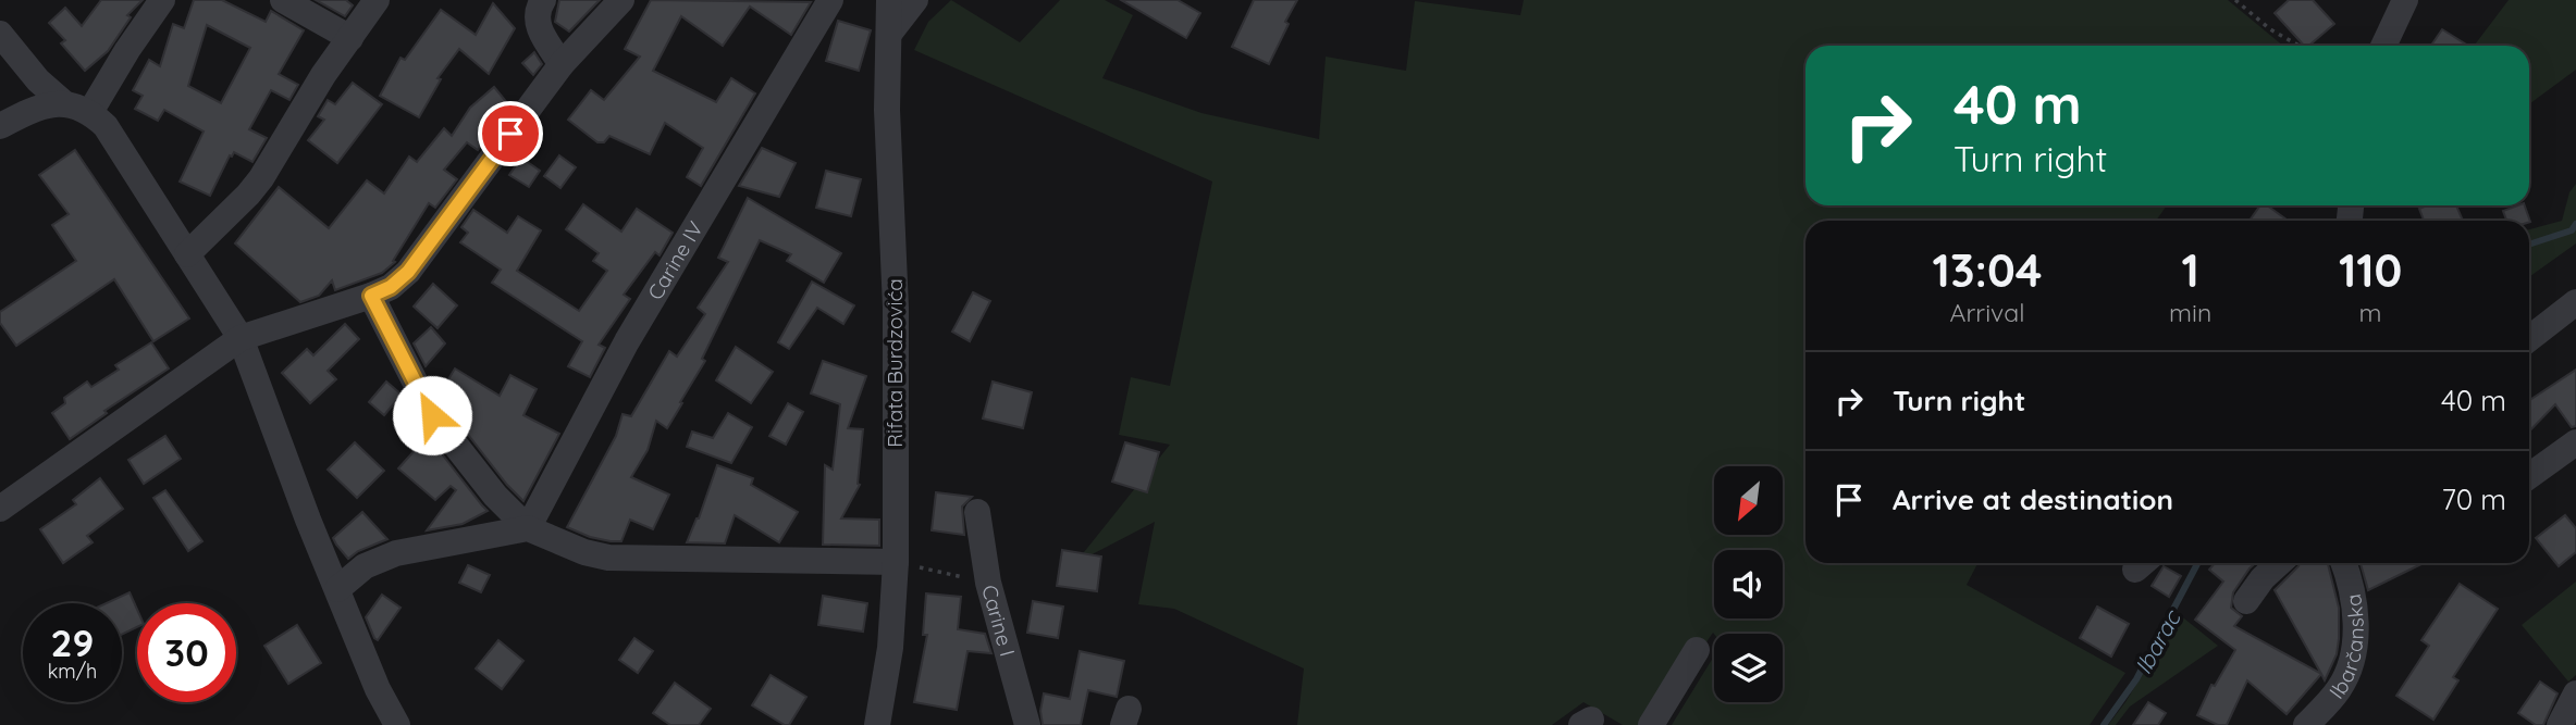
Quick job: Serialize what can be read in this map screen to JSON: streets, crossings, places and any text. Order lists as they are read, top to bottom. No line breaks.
{"streets":{"street":["Carine IV","Rifata Burdzovića","Carine I","Ibarčanska"]},"water":["Ibarac"],"north":"bottom left","page":{"turn":["40 m","Turn right"],"eta":["13:04","Arrival","1","min","110","m"],"list":[{"name":"Turn right","value":"40 m"},{"name":"Arrive at destination","value":"70 m"}],"speed":"29 km/h","limit":"30"}}
